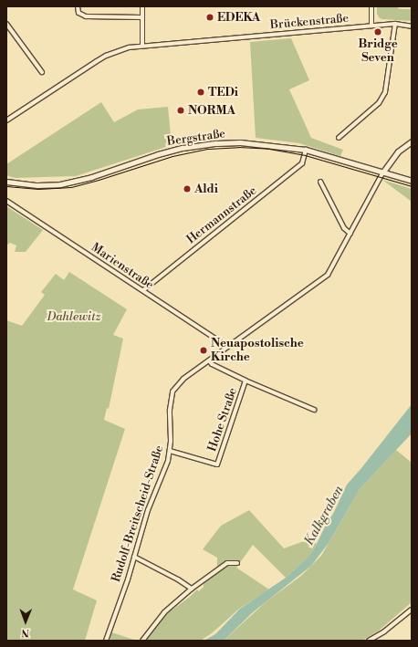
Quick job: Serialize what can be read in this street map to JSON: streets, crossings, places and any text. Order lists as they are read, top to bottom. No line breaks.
{"streets":{"street":["Brückenstraße","Bergstraße","Hermannstraße","Marienstraße","Hohe Straße","Rudolf-Breitscheid-Straße"]},"crossings":[["Bergstraße","Hermannstraße"],["Bergstraße","Rudolf-Breitscheid-Straße"],["Hermannstraße","Marienstraße"],["Marienstraße","Rudolf-Breitscheid-Straße"],["Hohe Straße","Rudolf-Breitscheid-Straße"]],"water":["Kalkgraben"],"parks":["Dahlewitz"],"places":["EDEKA","Bridge Seven","TEDi","NORMA","Aldi","Neuapostolische Kirche"],"north":"bottom"}
